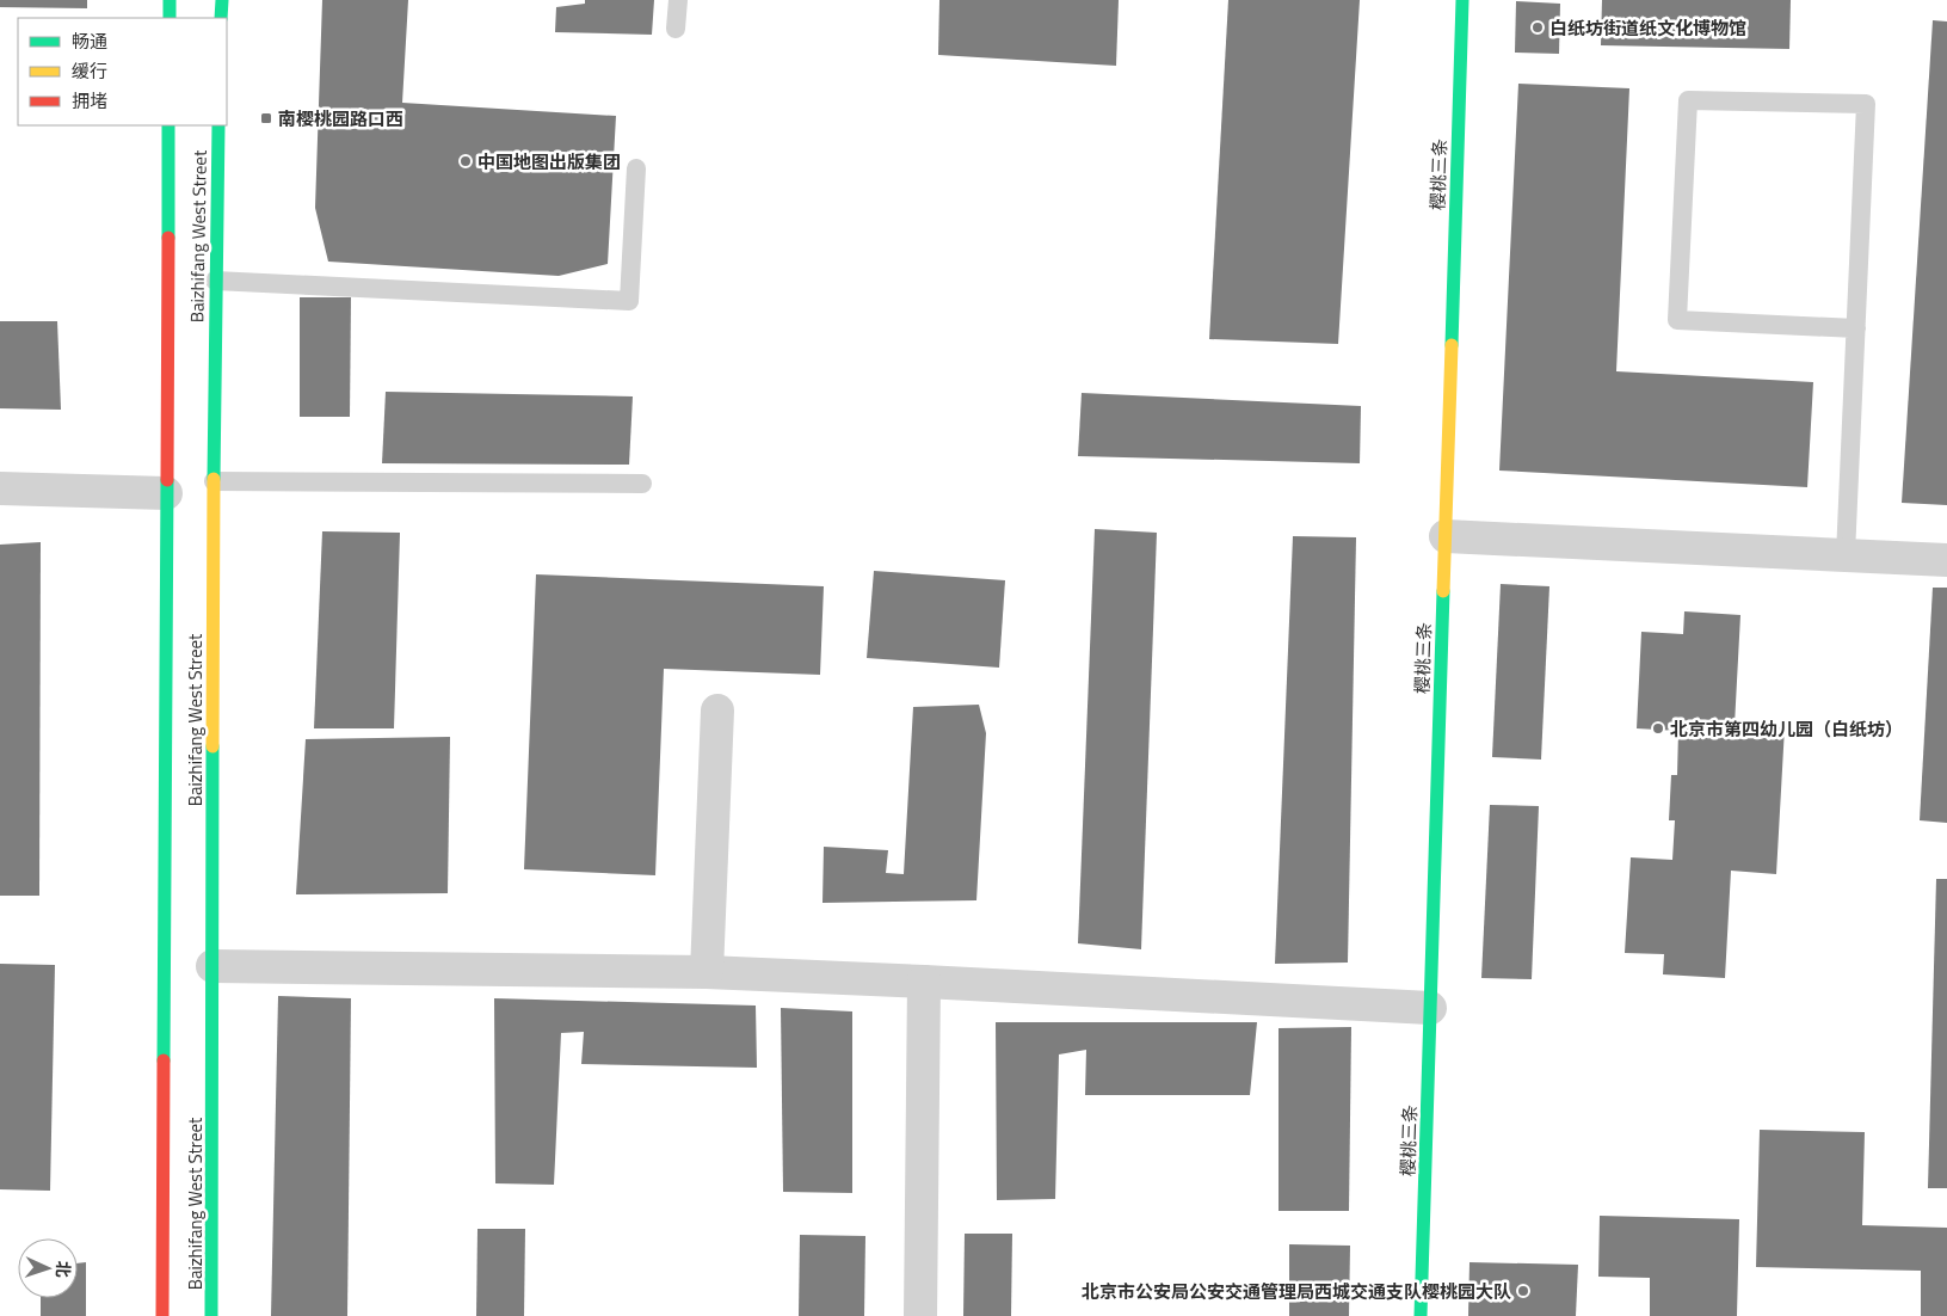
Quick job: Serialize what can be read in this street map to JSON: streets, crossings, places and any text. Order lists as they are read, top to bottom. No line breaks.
{"streets":{"main road":["樱桃三条","Baizhifang West Street"]},"places":{"other":["白纸坊街道纸文化博物馆","中国地图出版集团","北京市第四幼儿园（白纸坊）","北京市公安局公安交通管理局西城交通支队樱桃园大队"],"transit":["南樱桃园路口西"]},"legend":["畅通","缓行","拥堵"],"north":"right"}
